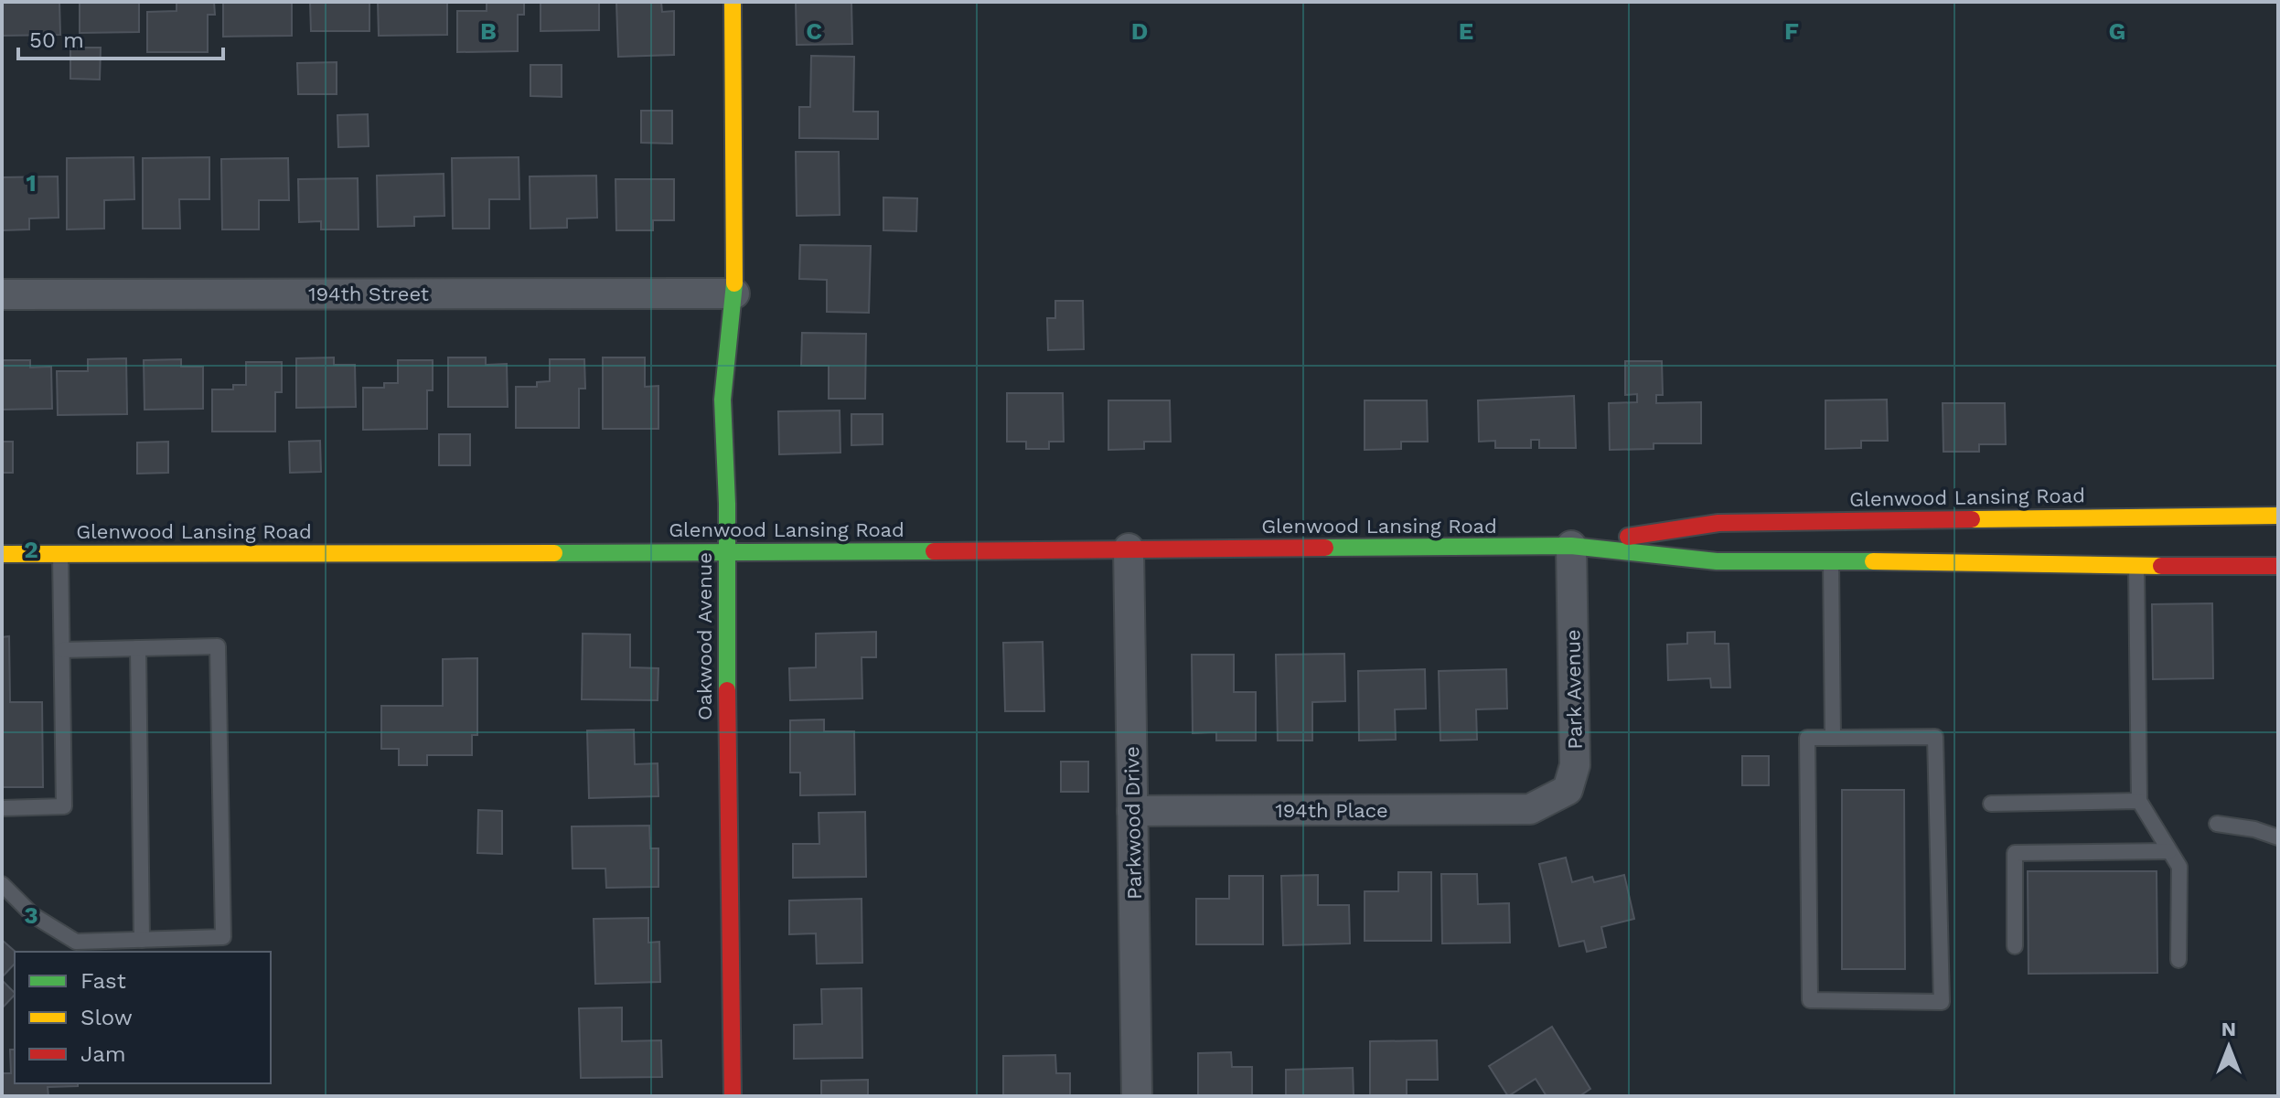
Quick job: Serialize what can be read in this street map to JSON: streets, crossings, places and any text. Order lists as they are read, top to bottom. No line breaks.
{"streets":{"main road":["Glenwood Lansing Road","Oakwood Avenue"],"street":["194th Street","Park Avenue","194th Place","Parkwood Drive"]},"crossings":[["194th Street","Oakwood Avenue"],["Glenwood Lansing Road","Oakwood Avenue"],["Glenwood Lansing Road","Park Avenue"],["Glenwood Lansing Road","Parkwood Drive"],["Park Avenue","194th Place"],["194th Place","Parkwood Drive"]],"legend":["Fast","Slow","Jam"],"scale_bar":"50 m","north":"top","grid":{"columns":["B","C","D","E","F","G"],"rows":["1","2","3"]}}
